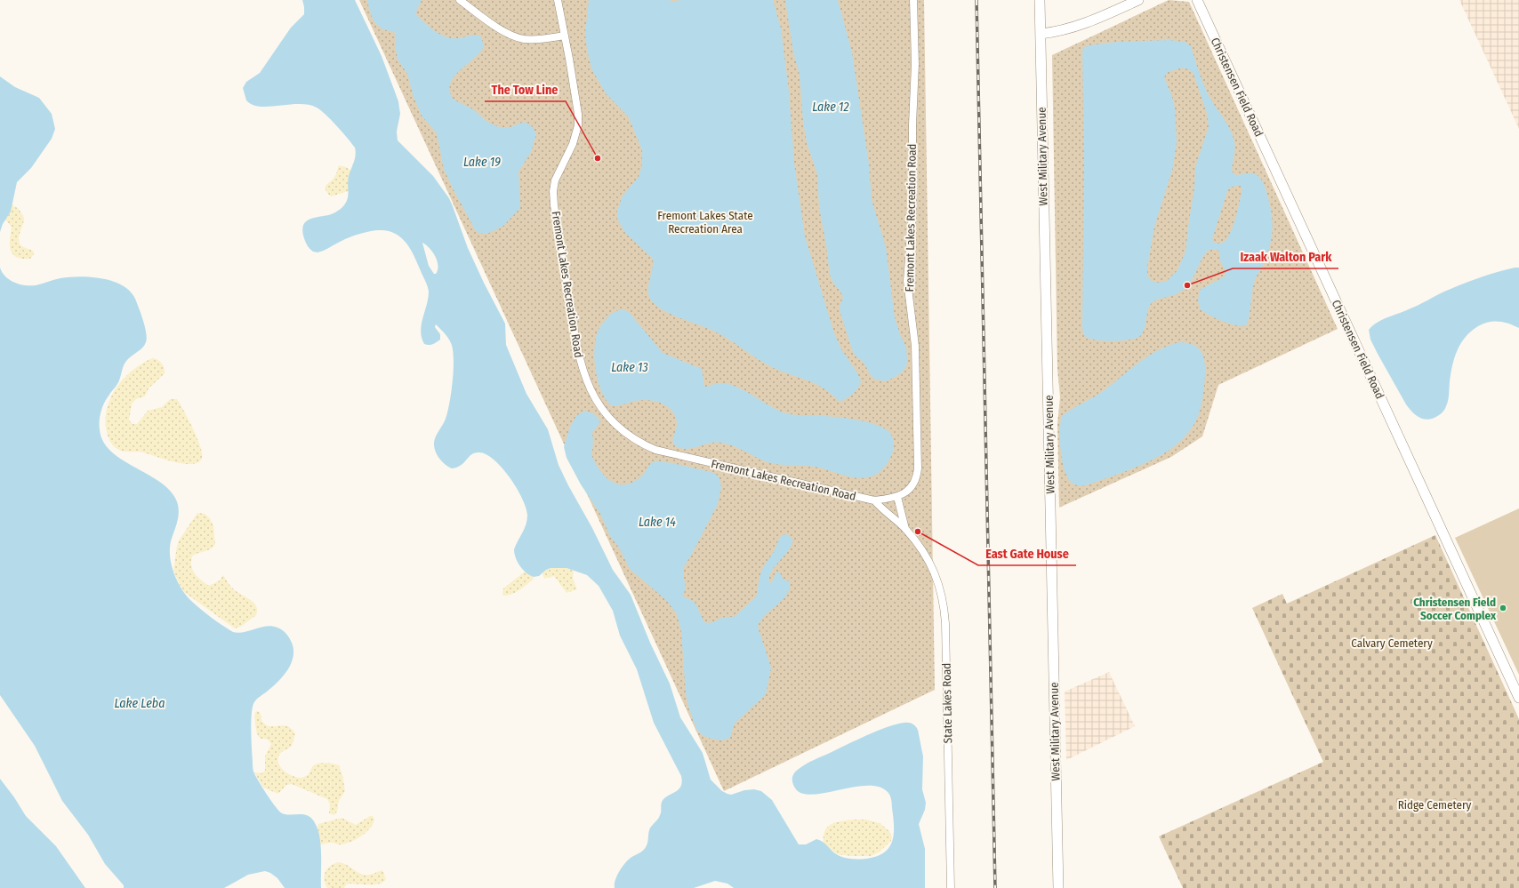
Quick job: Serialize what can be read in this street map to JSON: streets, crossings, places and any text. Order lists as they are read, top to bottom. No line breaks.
{"streets":{"main road":["Christensen Field Road","West Military Avenue"],"street":["Fremont Lakes Recreation Road","State Lakes Road"]},"crossings":[["Fremont Lakes Recreation Road","State Lakes Road"]],"water":["Lake 12","Lake 19","Lake 13","Lake 14","Lake Leba"],"parks":["Fremont Lakes State Recreation Area","Calvary Cemetery","Ridge Cemetery"],"places":["The Tow Line","Izaak Walton Park","East Gate House","Christensen Field Soccer Complex"]}
